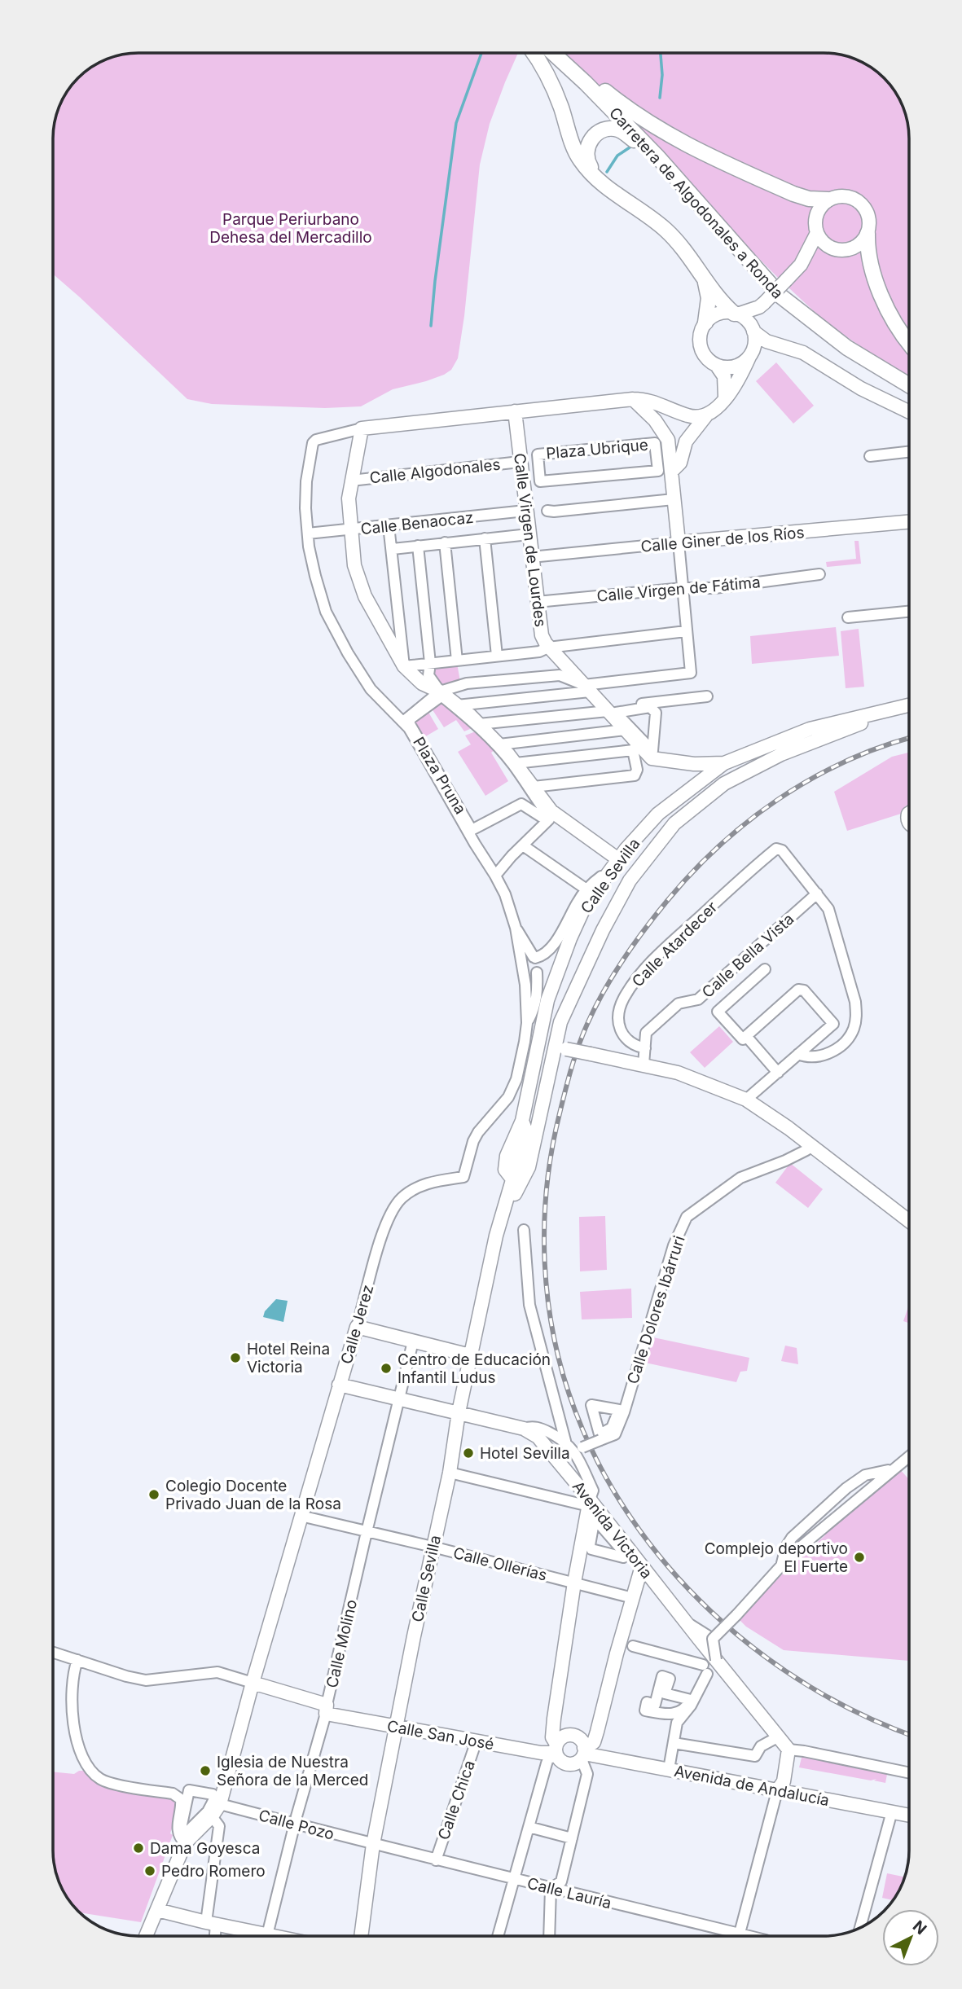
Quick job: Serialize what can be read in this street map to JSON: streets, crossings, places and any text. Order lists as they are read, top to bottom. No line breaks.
{"streets":{"main road":["Carretera de Algodonales a Ronda","Calle Giner de los Ríos","Calle Virgen de Lourdes","Calle Sevilla","Calle Jerez","Avenida Victoria","Calle San José","Avenida de Andalucía"],"street":["Plaza Ubrique","Calle Algodonales","Calle Benaocaz","Calle Virgen de Fátima","Plaza Pruna","Calle Atardecer","Calle Bella Vista","Calle Dolores Ibárruri","Calle Ollerías","Calle Molino","Calle Chica","Calle Pozo","Calle Lauría"]},"crossings":[["Calle Algodonales","Calle Virgen de Lourdes"],["Calle Benaocaz","Calle Virgen de Lourdes"],["Calle Giner de los Ríos","Calle Virgen de Lourdes"],["Calle Virgen de Lourdes","Calle Virgen de Fátima"],["Calle Virgen de Lourdes","Calle Sevilla"],["Calle Sevilla","Avenida Victoria"],["Calle Sevilla","Calle Ollerías"],["Calle Sevilla","Calle San José"],["Calle Sevilla","Calle Pozo"],["Calle Sevilla","Calle Lauría"],["Calle Atardecer","Calle Bella Vista"],["Calle Jerez","Avenida Victoria"],["Calle Jerez","Calle Ollerías"],["Calle Jerez","Calle San José"],["Calle Jerez","Calle Pozo"],["Avenida Victoria","Calle Molino"],["Calle Ollerías","Calle Molino"],["Calle Molino","Calle San José"],["Calle Molino","Calle Pozo"],["Calle San José","Avenida de Andalucía"],["Calle San José","Calle Chica"],["Calle Chica","Calle Lauría"],["Calle Pozo","Calle Lauría"]],"parks":["Parque Periurbano Dehesa del Mercadillo"],"places":["Hotel Reina Victoria","Centro de Educación Infantil Ludus","Hotel Sevilla","Colegio Docente Privado Juan de la Rosa","Complejo deportivo El Fuerte","Iglesia de Nuestra Señora de la Merced","Dama Goyesca","Pedro Romero"],"north":"top right"}
